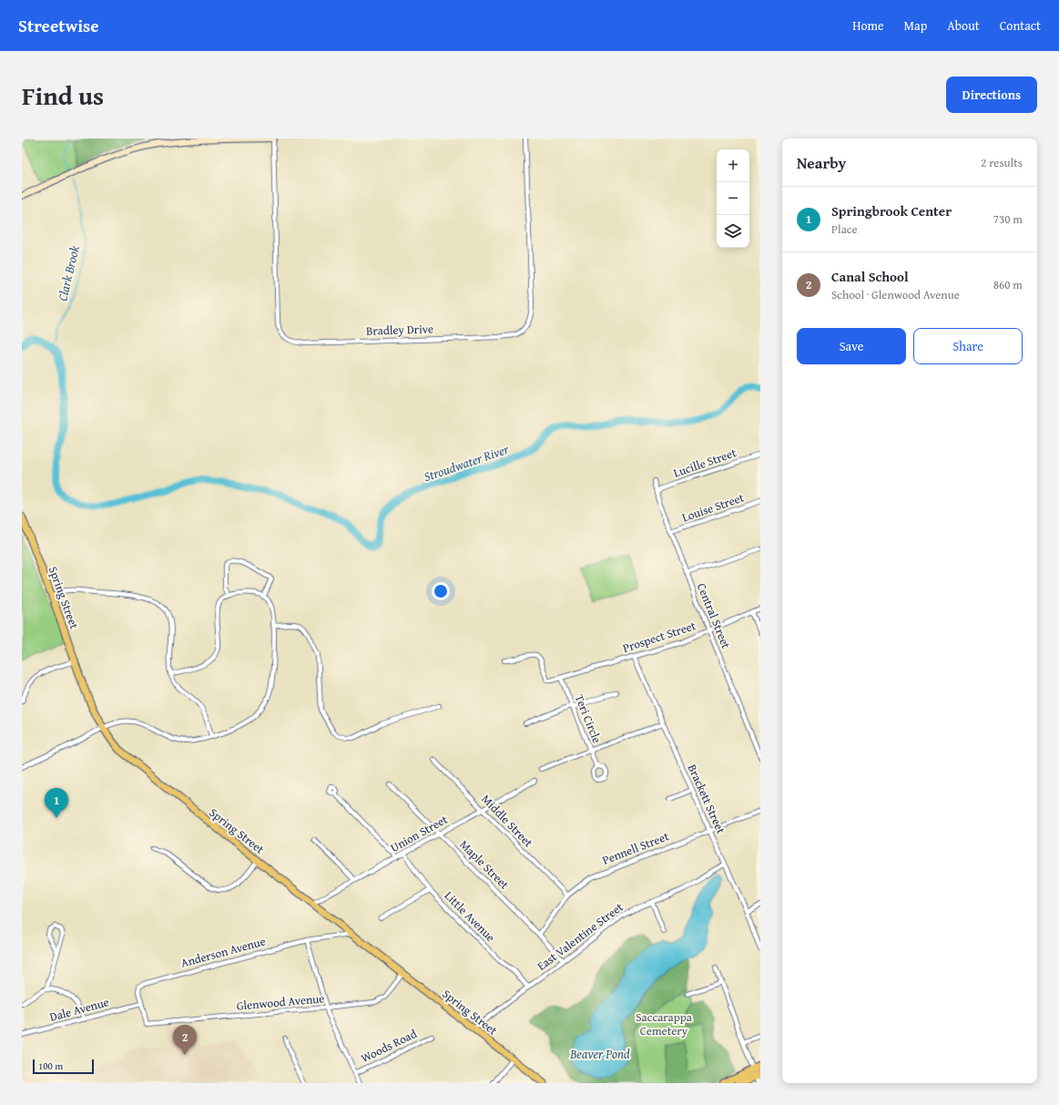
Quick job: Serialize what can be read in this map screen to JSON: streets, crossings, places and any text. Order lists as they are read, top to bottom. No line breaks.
{"streets":{"main road":["Spring Street"],"street":["Bradley Drive","Lucille Street","Louise Street","Central Street","Prospect Street","Teri Circle","Brackett Street","Middle Street","Union Street","Pennell Street","Maple Street","Little Avenue","East Valentine Street","Anderson Avenue","Glenwood Avenue","Dale Avenue","Woods Road"]},"crossings":[["Lucille Street","Central Street"],["Louise Street","Central Street"],["Spring Street","Union Street"],["Spring Street","East Valentine Street"],["Spring Street","Anderson Avenue"],["Spring Street","Glenwood Avenue"],["Central Street","Prospect Street"],["Prospect Street","Teri Circle"],["Prospect Street","Brackett Street"],["Brackett Street","Pennell Street"],["Brackett Street","East Valentine Street"],["Middle Street","Union Street"],["Middle Street","Pennell Street"],["Union Street","Maple Street"],["Union Street","Little Avenue"],["Pennell Street","Maple Street"],["Maple Street","East Valentine Street"],["Little Avenue","East Valentine Street"],["Anderson Avenue","Glenwood Avenue"],["Anderson Avenue","Dale Avenue"]],"water":["Clark Brook","Stroudwater River","Beaver Pond"],"parks":["Saccarappa Cemetery"],"scale_bar":"100 m","page":{"header":"Streetwise","nav":["Home","Map","About","Contact"],"title":"Find us","buttons":["Directions",["Save","Share"]],"heading":["Nearby","2 results"],"map_buttons":["+","−"],"list":[{"mark":"1","name":"Springbrook Center","note":"Place","value":"730 m"},{"mark":"2","name":"Canal School","note":"School · Glenwood Avenue","value":"860 m"}],"pins":["1","2"],"scale":"100 m"}}
